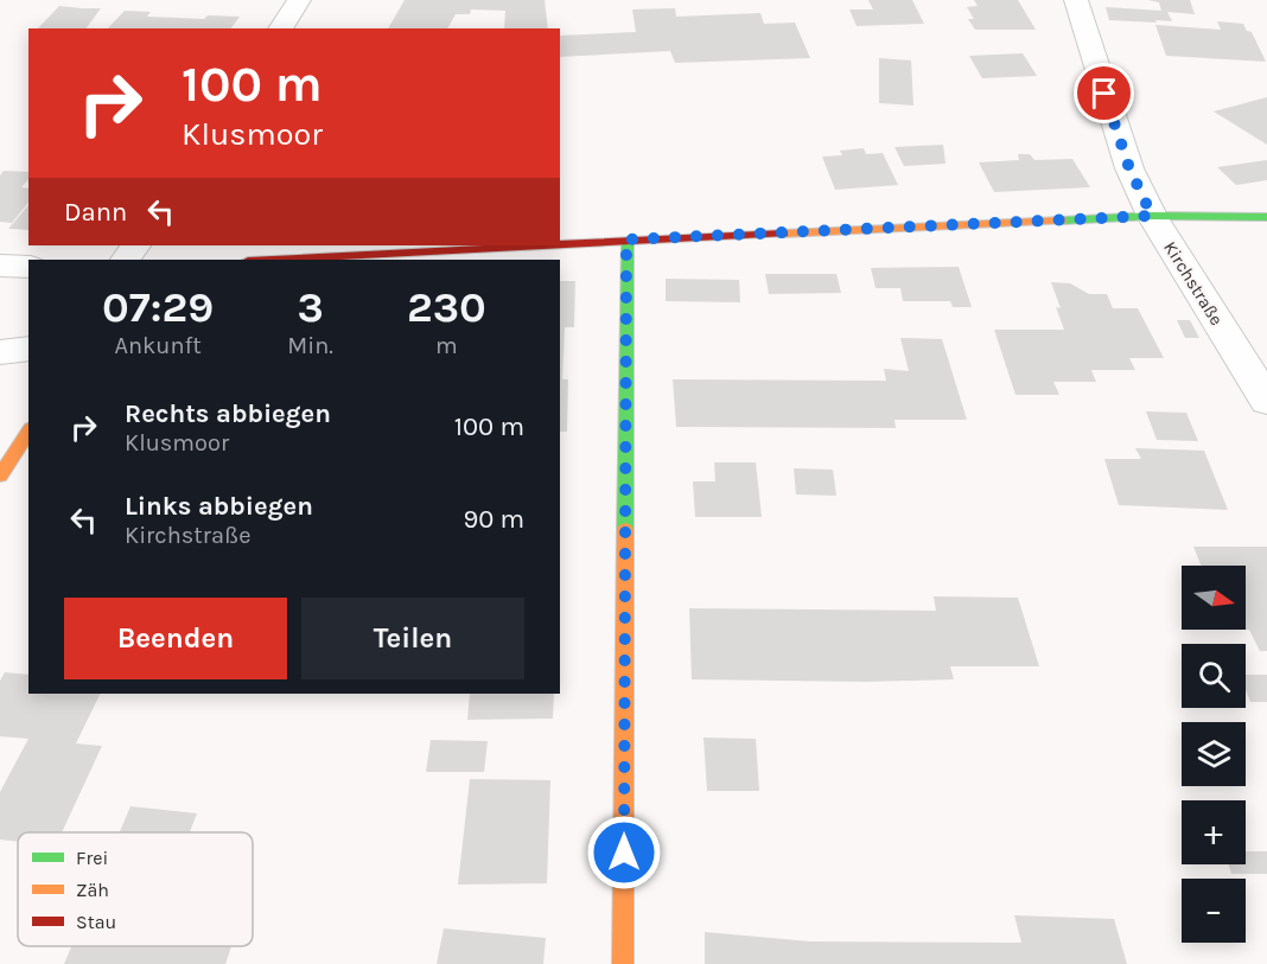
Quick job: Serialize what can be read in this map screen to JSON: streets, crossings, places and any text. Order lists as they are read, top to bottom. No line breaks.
{"streets":{"street":["Kirchstraße"]},"legend":["Frei","Zäh","Stau"],"north":"right","page":{"turn":["100 m","Klusmoor"],"then":"Dann","eta":["07:29","Ankunft","3","Min.","230","m"],"list":[{"name":"Rechts abbiegen","note":"Klusmoor","value":"100 m"},{"name":"Links abbiegen","note":"Kirchstraße","value":"90 m"}],"map_buttons":["+","−"],"buttons":["Beenden","Teilen"]}}
